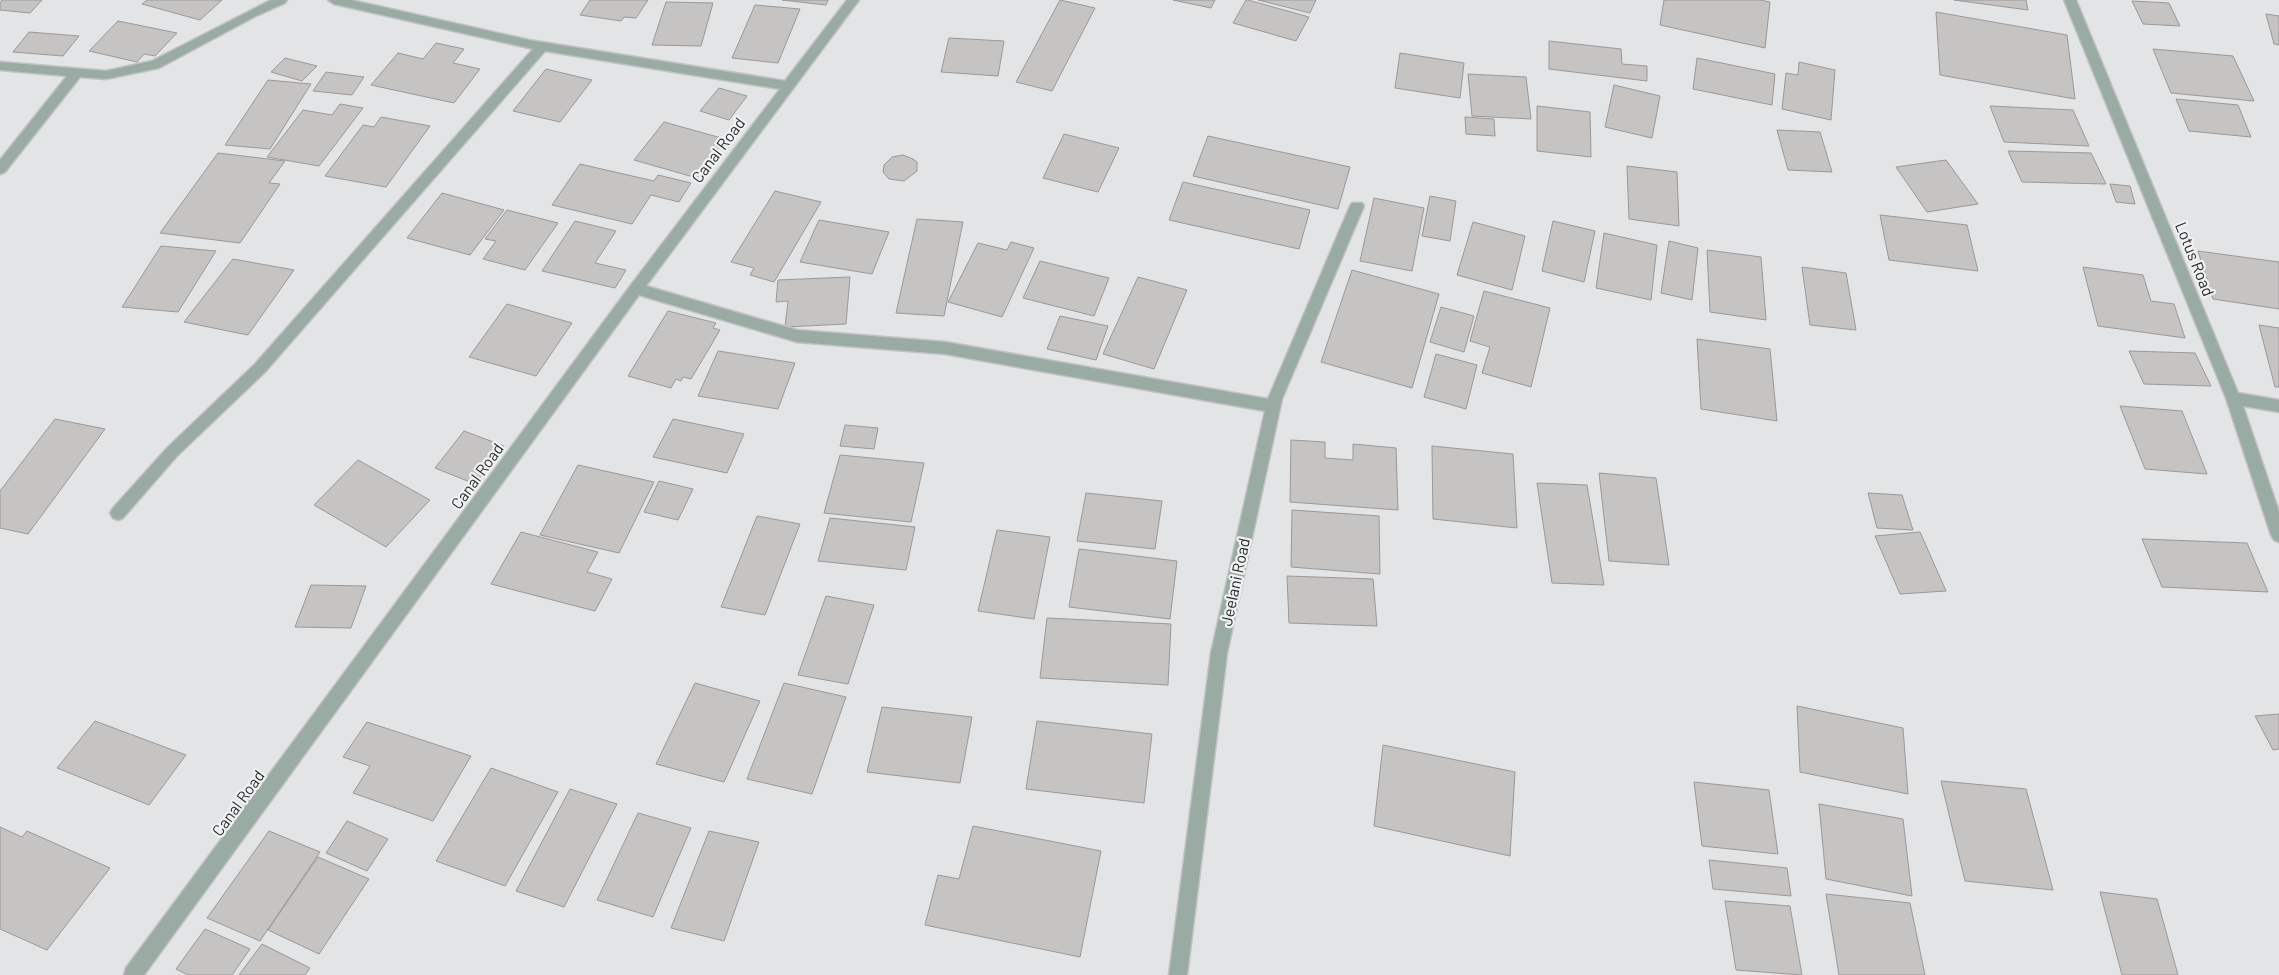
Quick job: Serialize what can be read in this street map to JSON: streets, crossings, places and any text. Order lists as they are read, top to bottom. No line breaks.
{"streets":{"street":["Canal Road","Lotus Road","Jeelani Road"]}}
